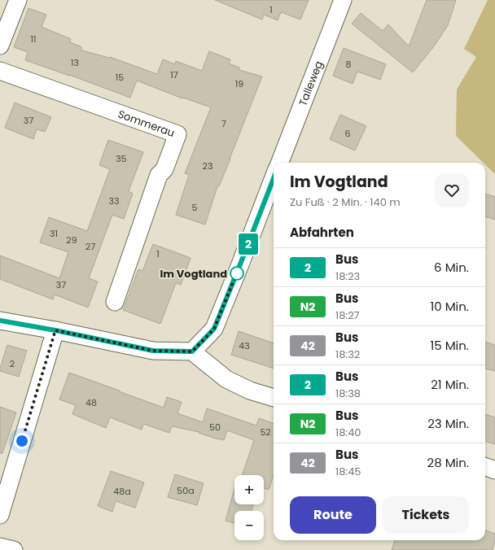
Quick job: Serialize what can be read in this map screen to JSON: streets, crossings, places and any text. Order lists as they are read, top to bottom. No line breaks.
{"streets":{"street":["Talleweg","Sommerau"]},"places":["Im Vogtland"],"lines":["bus line 2"],"house_numbers":["1","11","13","8","17","15","19","37","7","6","35","23","33","5","31","29","27","1","37","43","2","48","50","52","50a","48a"],"page":{"on_map":"2","heading":[["Im Vogtland","Zu Fuß · 2 Min. · 140 m"],"Abfahrten"],"list":[{"mark":"2","name":"Bus","note":"18:23","value":"6 Min."},{"mark":"N2","name":"Bus","note":"18:27","value":"10 Min."},{"mark":"42","name":"Bus","note":"18:32","value":"15 Min."},{"mark":"2","name":"Bus","note":"18:38","value":"21 Min."},{"mark":"N2","name":"Bus","note":"18:40","value":"23 Min."},{"mark":"42","name":"Bus","note":"18:45","value":"28 Min."}],"map_buttons":["+","−"],"buttons":["Route","Tickets"]}}
